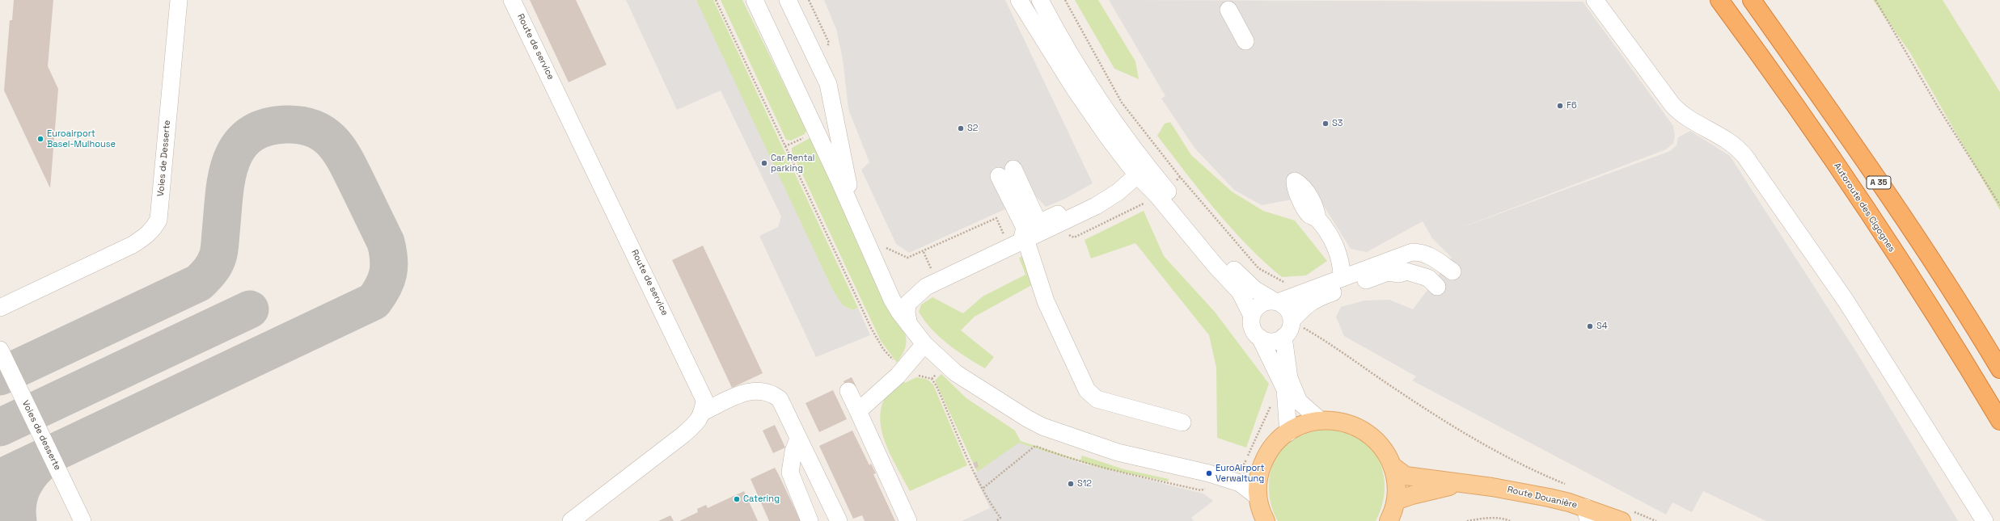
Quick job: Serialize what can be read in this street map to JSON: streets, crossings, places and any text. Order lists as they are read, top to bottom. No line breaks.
{"streets":{"highway":["A 35","Autoroute des Cigognes"],"main road":["Route Douanière"],"street":["Route de service","Voies de Desserte","Voies de desserte"]},"places":["F6","S3","S2","Euroairport Basel-Mulhouse","Car Rental parking","S4","EuroAirport Verwaltung","S12","Catering"]}
